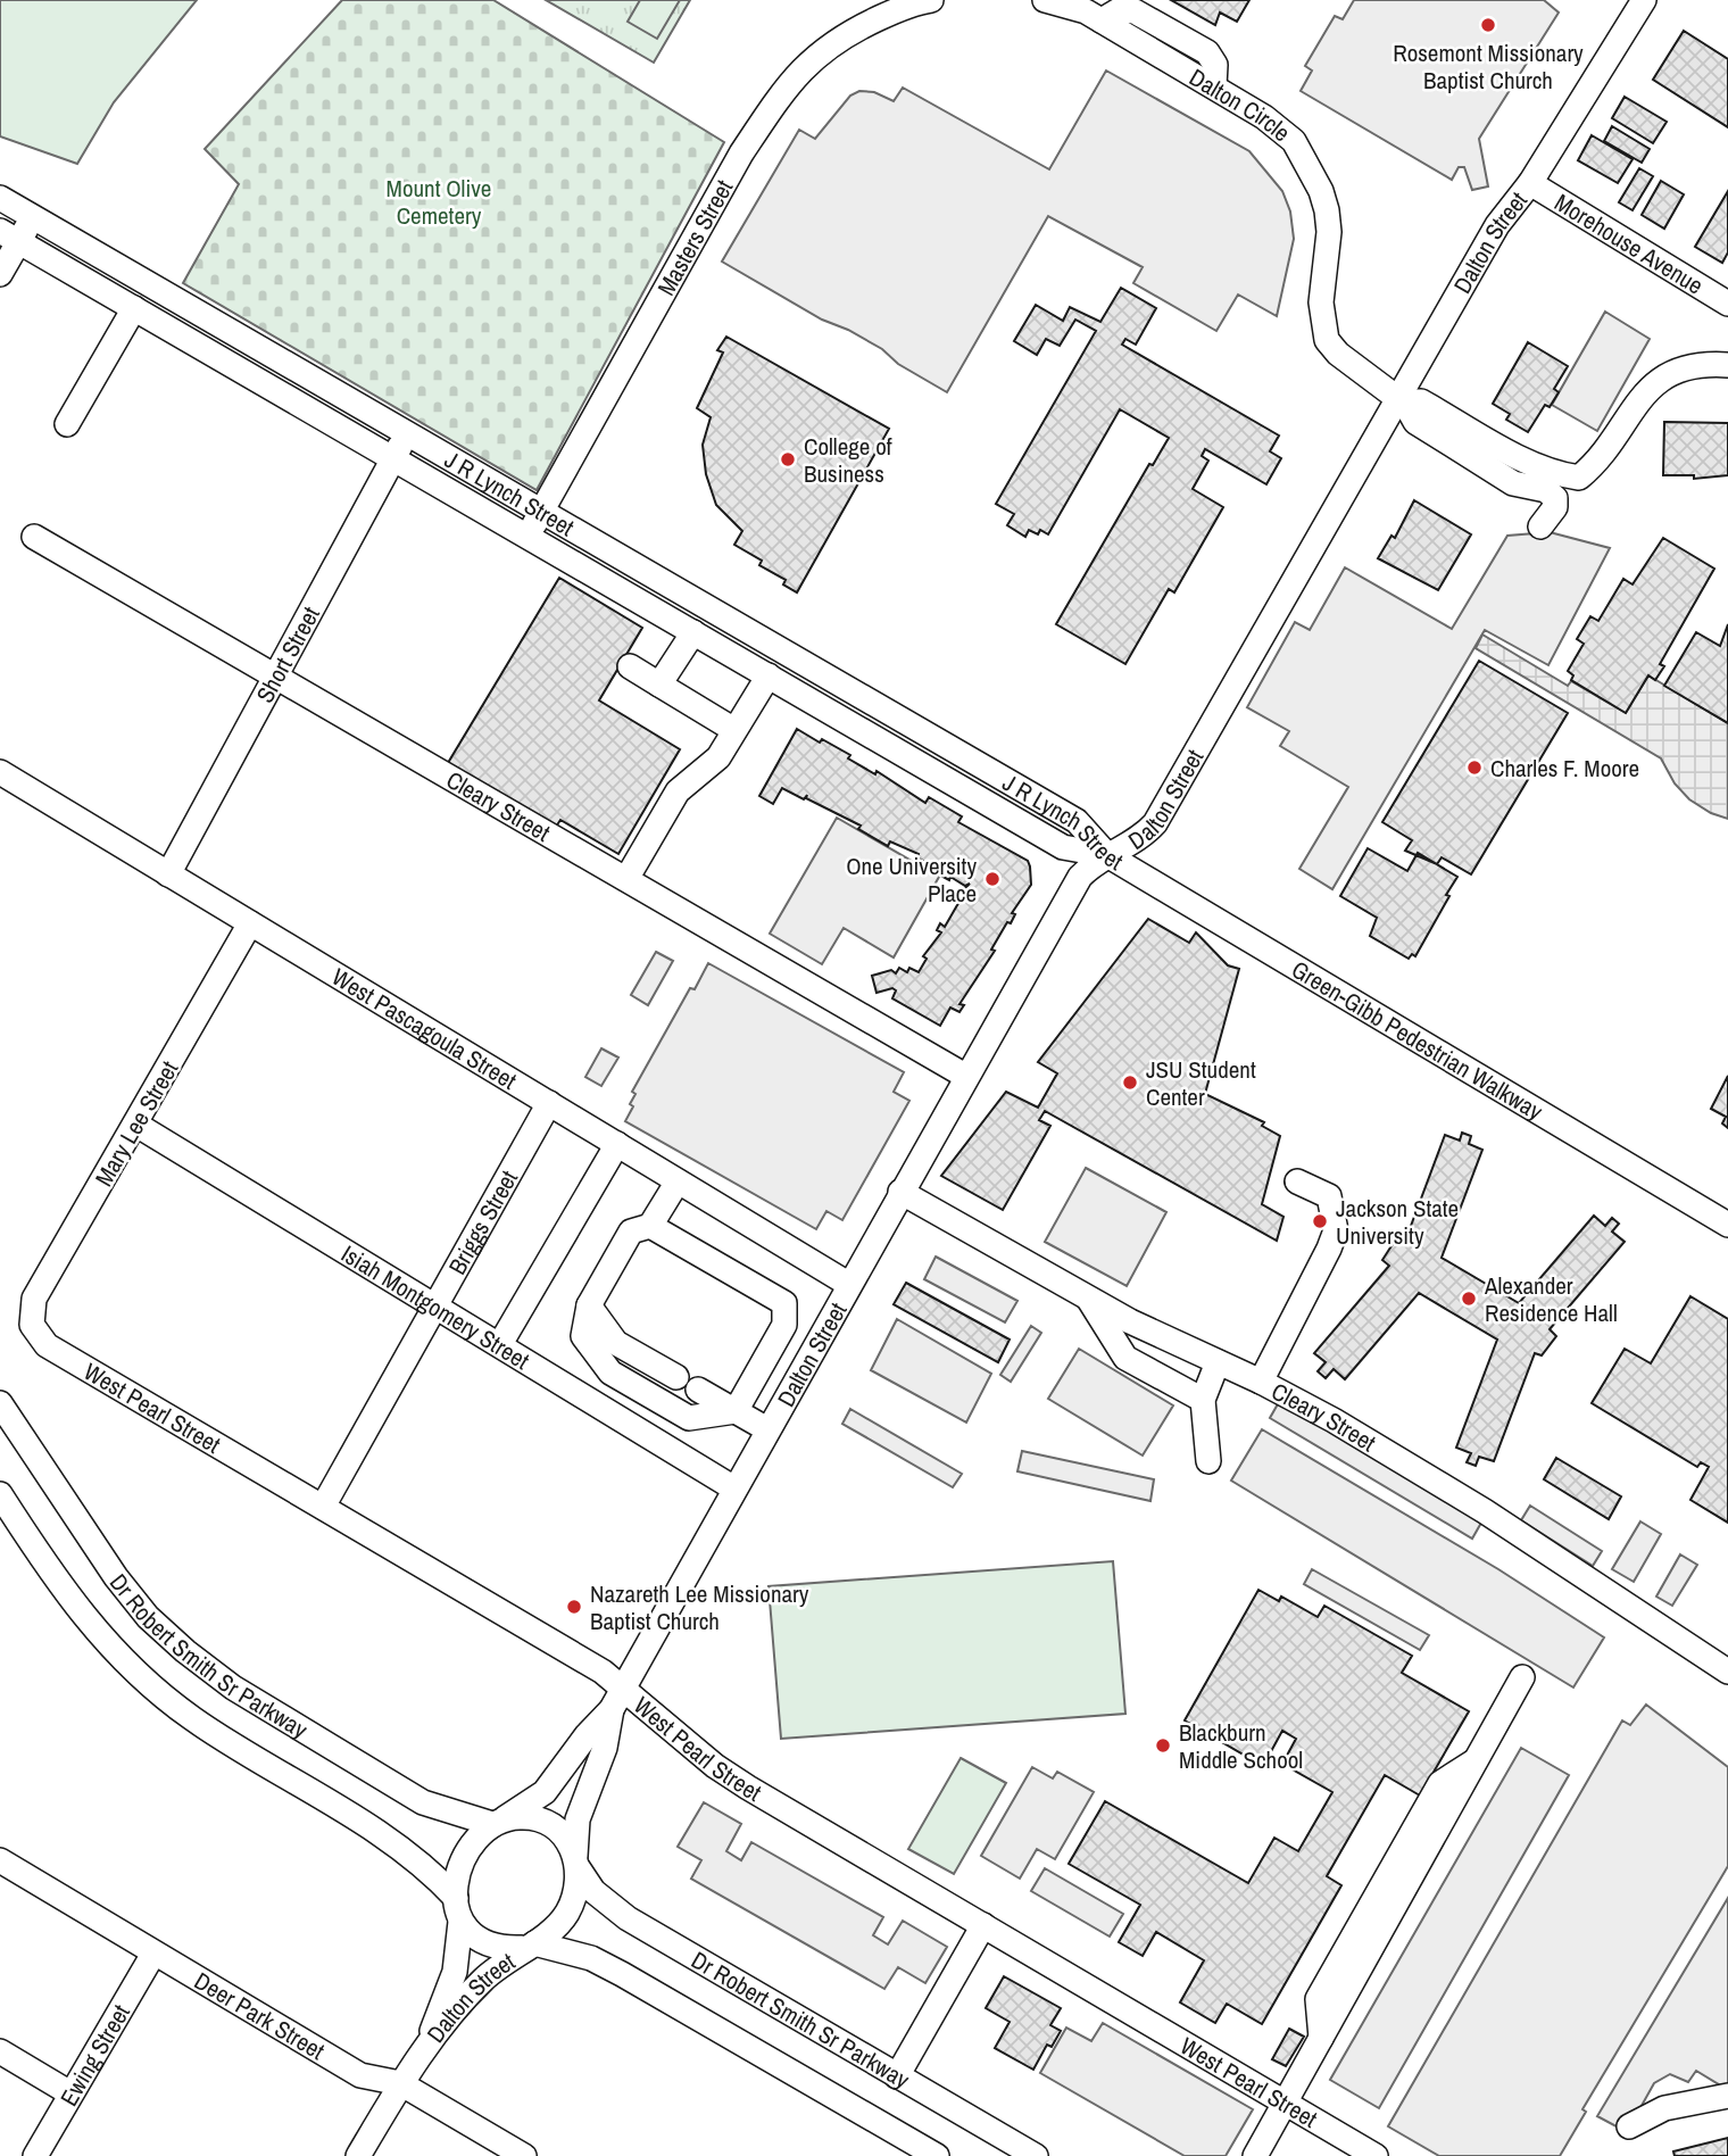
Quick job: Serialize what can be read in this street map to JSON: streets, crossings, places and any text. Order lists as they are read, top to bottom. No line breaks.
{"streets":{"street":["Dalton Circle","Masters Street","Dalton Street","Morehouse Avenue","J R Lynch Street","Short Street","Cleary Street","West Pascagoula Street","Green-Gibb Pedestrian Walkway","Mary Lee Street","Briggs Street","Isiah Montgomery Street","West Pearl Street","Dr Robert Smith Sr Parkway","Deer Park Street","Ewing Street"]},"crossings":[["Dalton Circle","Dalton Street"],["Masters Street","J R Lynch Street"],["Dalton Street","Morehouse Avenue"],["Dalton Street","J R Lynch Street"],["Dalton Street","Cleary Street"],["Dalton Street","West Pascagoula Street"],["Dalton Street","Green-Gibb Pedestrian Walkway"],["Dalton Street","Isiah Montgomery Street"],["Dalton Street","West Pearl Street"],["Dalton Street","Dr Robert Smith Sr Parkway"],["Dalton Street","Deer Park Street"],["J R Lynch Street","Short Street"],["J R Lynch Street","Green-Gibb Pedestrian Walkway"],["Short Street","Cleary Street"],["Short Street","West Pascagoula Street"],["West Pascagoula Street","Mary Lee Street"],["West Pascagoula Street","Briggs Street"],["Mary Lee Street","Isiah Montgomery Street"],["Mary Lee Street","West Pearl Street"],["Briggs Street","Isiah Montgomery Street"],["Briggs Street","West Pearl Street"],["Deer Park Street","Ewing Street"]],"parks":["Mount Olive Cemetery"],"places":["Rosemont Missionary Baptist Church","College of Business","Charles F. Moore","One University Place","JSU Student Center","Jackson State University","Alexander Residence Hall","Nazareth Lee Missionary Baptist Church","Blackburn Middle School"]}
